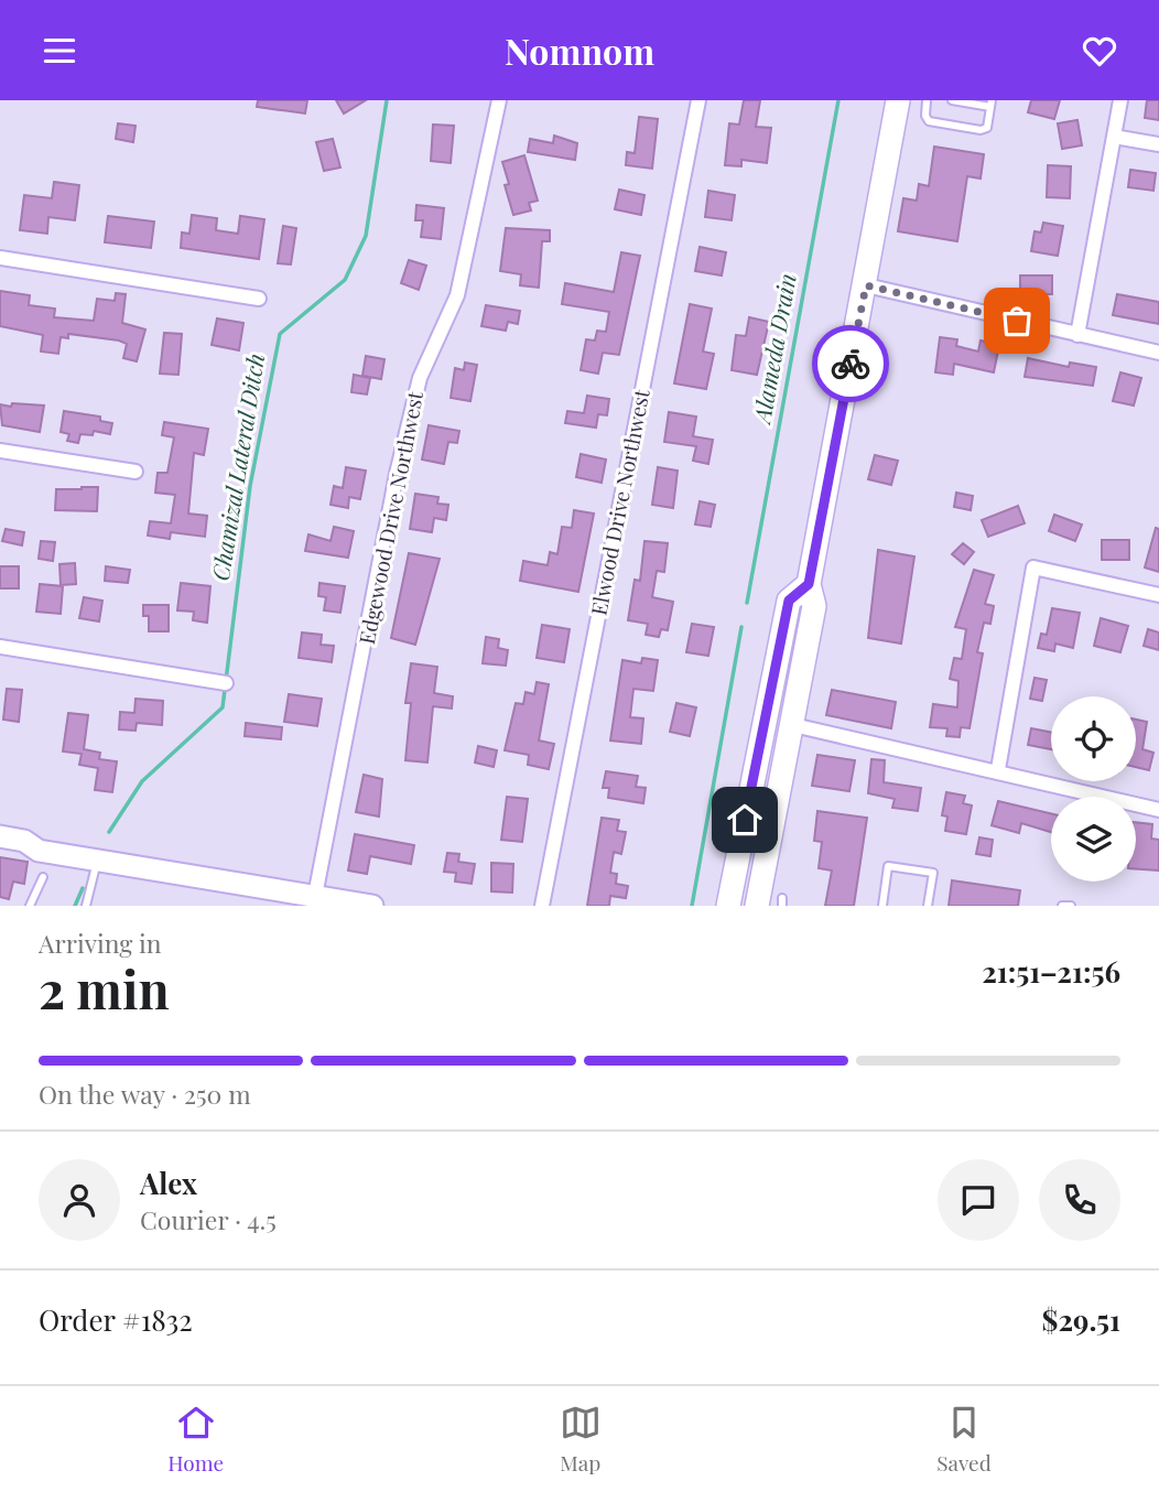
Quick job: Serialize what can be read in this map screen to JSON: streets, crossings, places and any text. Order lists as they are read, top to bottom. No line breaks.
{"streets":{"street":["Elwood Drive Northwest","Edgewood Drive Northwest"]},"water":["Alameda Drain","Chamizal Lateral Ditch"],"page":{"header":"Nomnom","heading":["2 min","Arriving in","21:51–21:56"],"panel":["Alex","Courier · 4.5","Order #1832","$29.51"],"bar":"On the way · 250 m","tabs":["Home","Map","Saved"]}}
